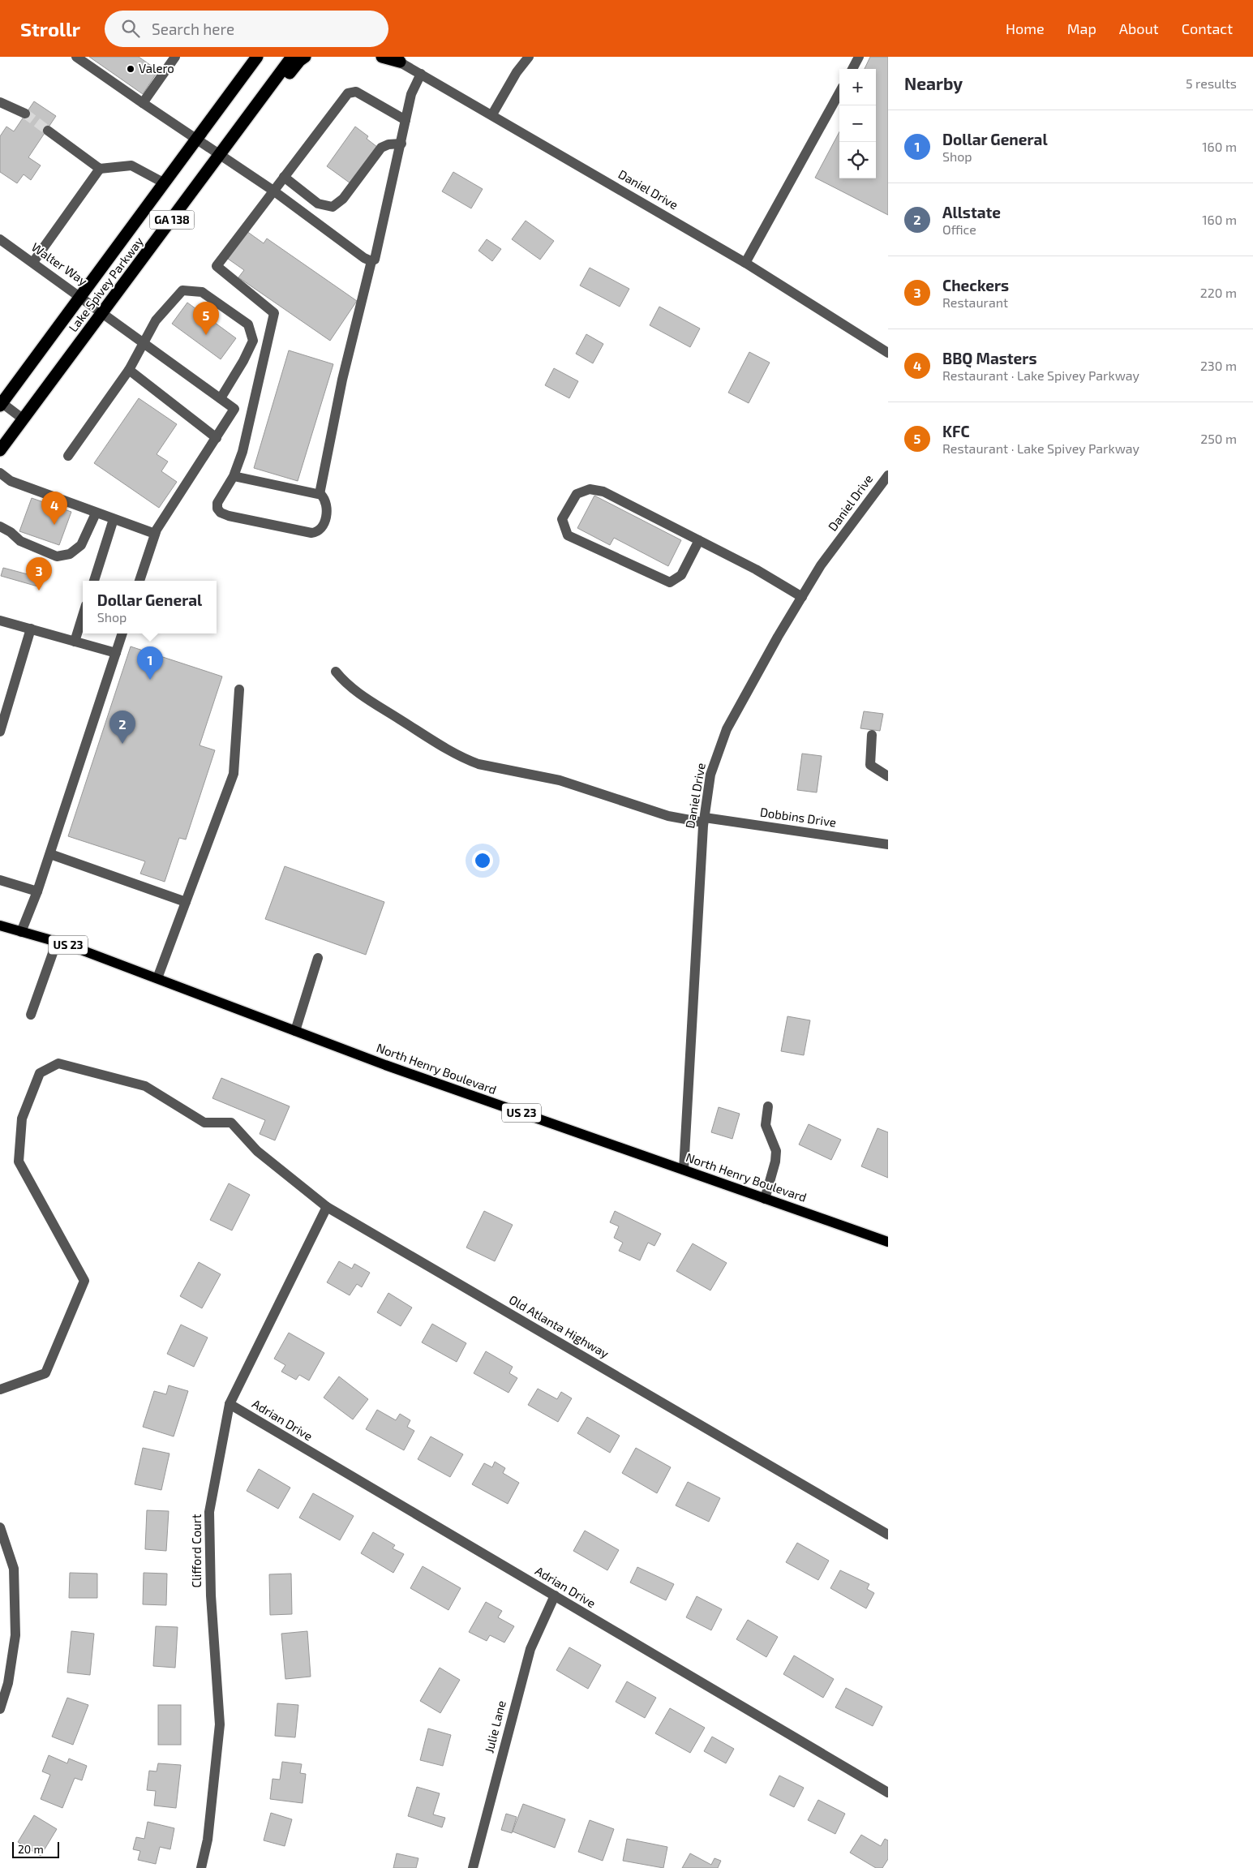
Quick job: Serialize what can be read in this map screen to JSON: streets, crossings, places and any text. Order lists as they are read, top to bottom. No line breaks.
{"streets":{"highway":["GA 138","Lake Spivey Parkway"],"main road":["US 23","North Henry Boulevard"],"street":["Daniel Drive","Walter Way","Dobbins Drive","Old Atlanta Highway","Adrian Drive","Clifford Court","Julie Lane"]},"crossings":[["Daniel Drive","Dobbins Drive"],["Daniel Drive","North Henry Boulevard"],["Walter Way","Lake Spivey Parkway"],["Old Atlanta Highway","Clifford Court"],["Adrian Drive","Clifford Court"],["Adrian Drive","Julie Lane"]],"places":["Valero"],"scale_bar":"20 m","page":{"header":"Strollr","search":"Search here","nav":["Home","Map","About","Contact"],"heading":["Nearby","5 results"],"map_buttons":["+","−"],"list":[{"mark":"1","name":"Dollar General","note":"Shop","value":"160 m"},{"mark":"2","name":"Allstate","note":"Office","value":"160 m"},{"mark":"3","name":"Checkers","note":"Restaurant","value":"220 m"},{"mark":"4","name":"BBQ Masters","note":"Restaurant · Lake Spivey Parkway","value":"230 m"},{"mark":"5","name":"KFC","note":"Restaurant · Lake Spivey Parkway","value":"250 m"}],"pins":["5","4","3","1","2"],"popup":["Dollar General","Shop"],"scale":"20 m"}}
